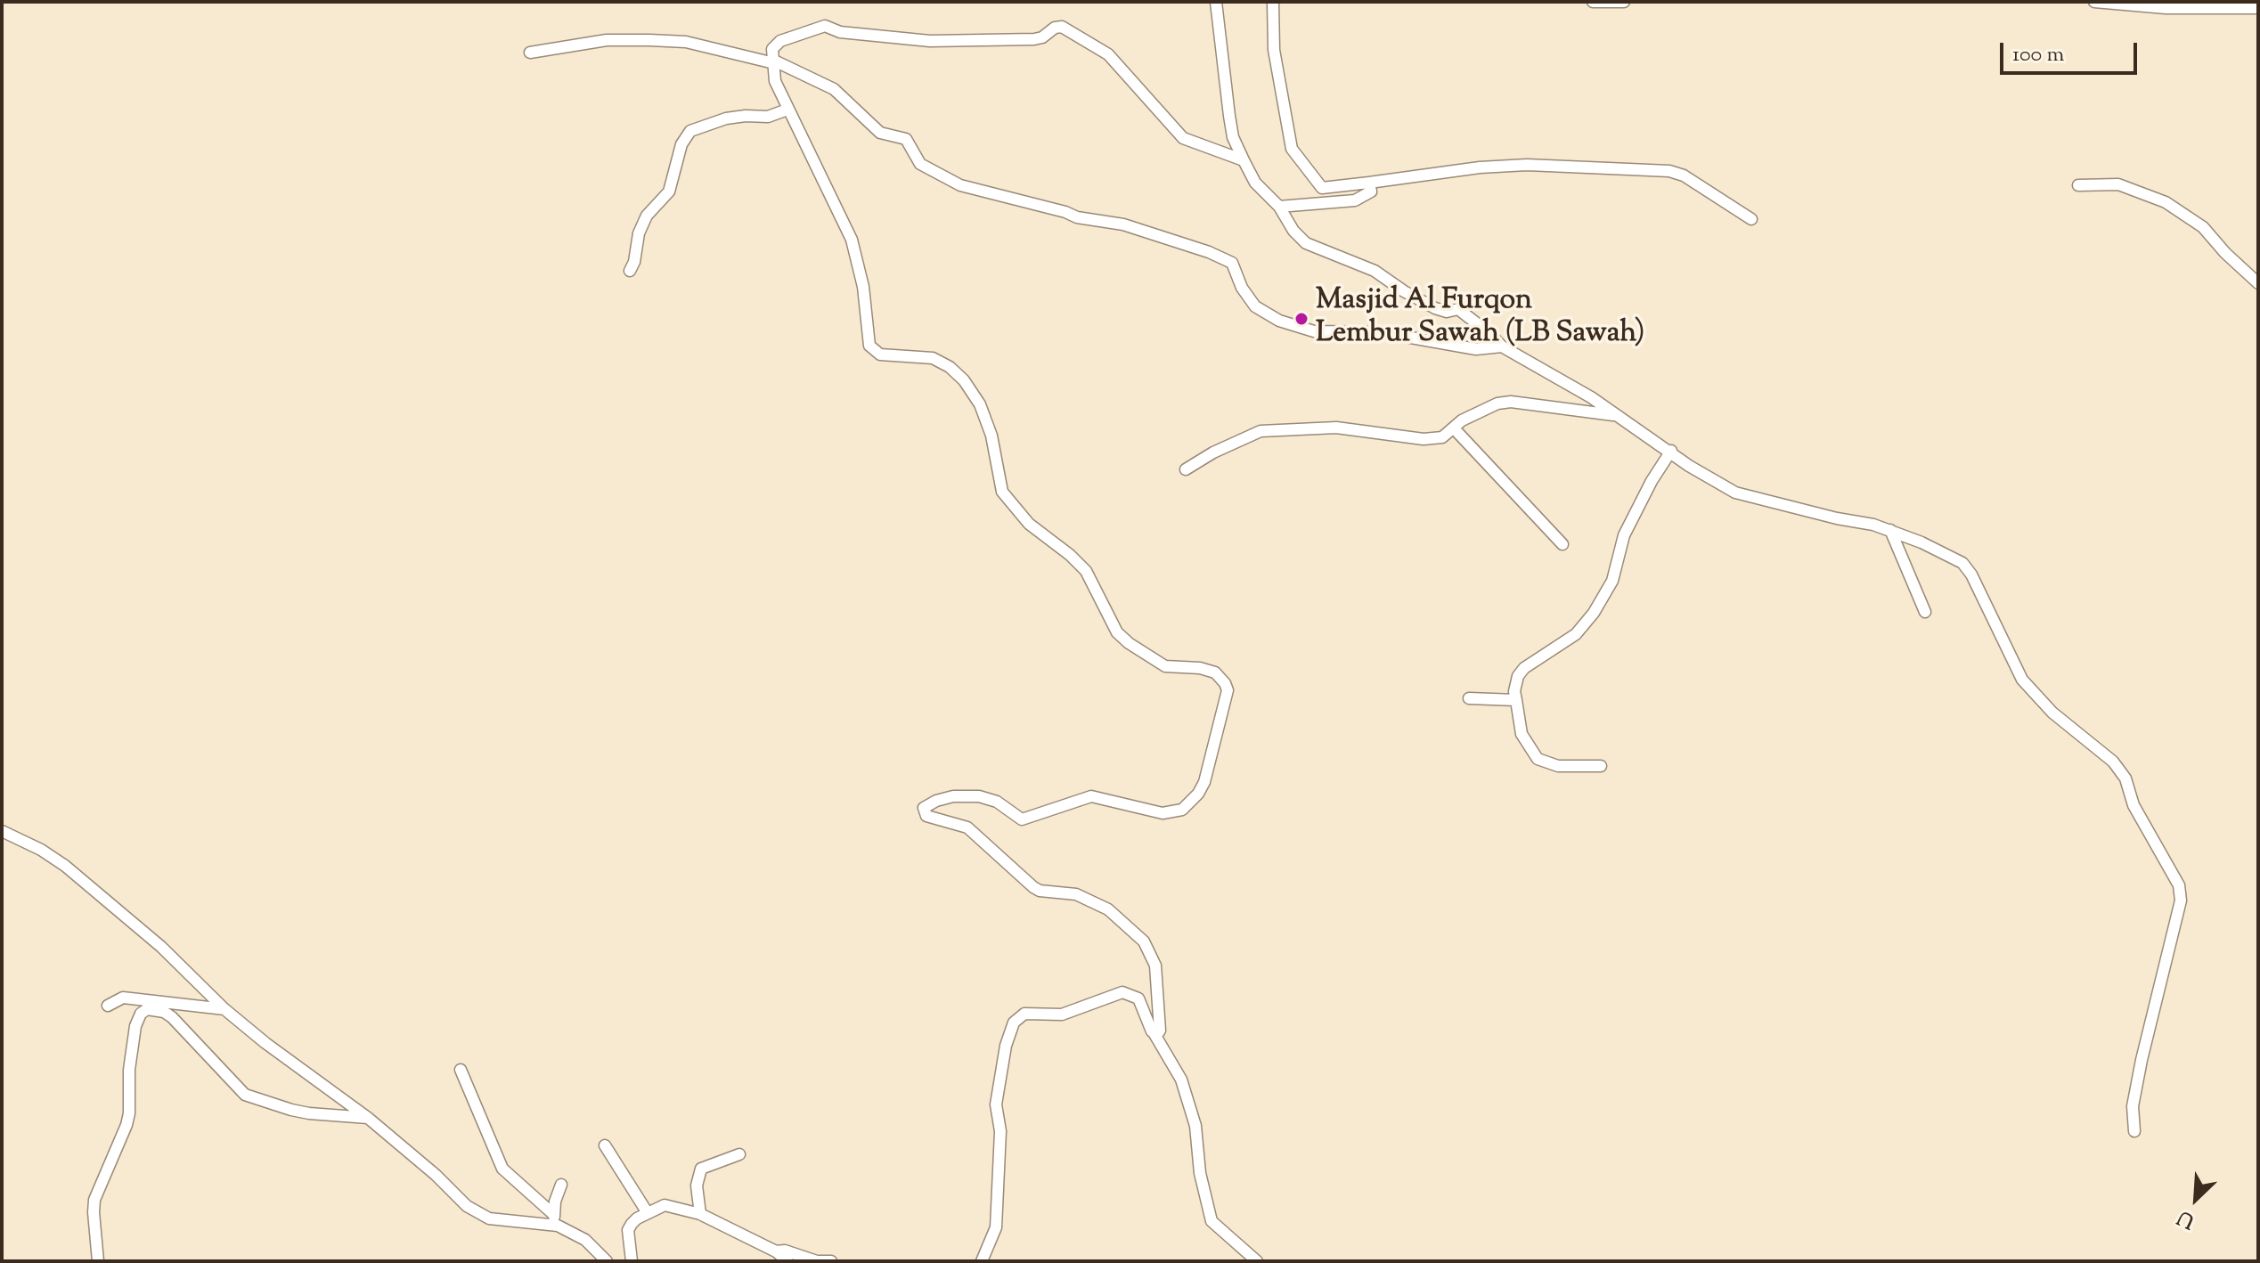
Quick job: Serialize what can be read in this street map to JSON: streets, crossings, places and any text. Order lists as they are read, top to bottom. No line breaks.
{"places":["Masjid Al Furqon Lembur Sawah (LB Sawah)"],"scale_bar":"100 m","north":"bottom left"}
